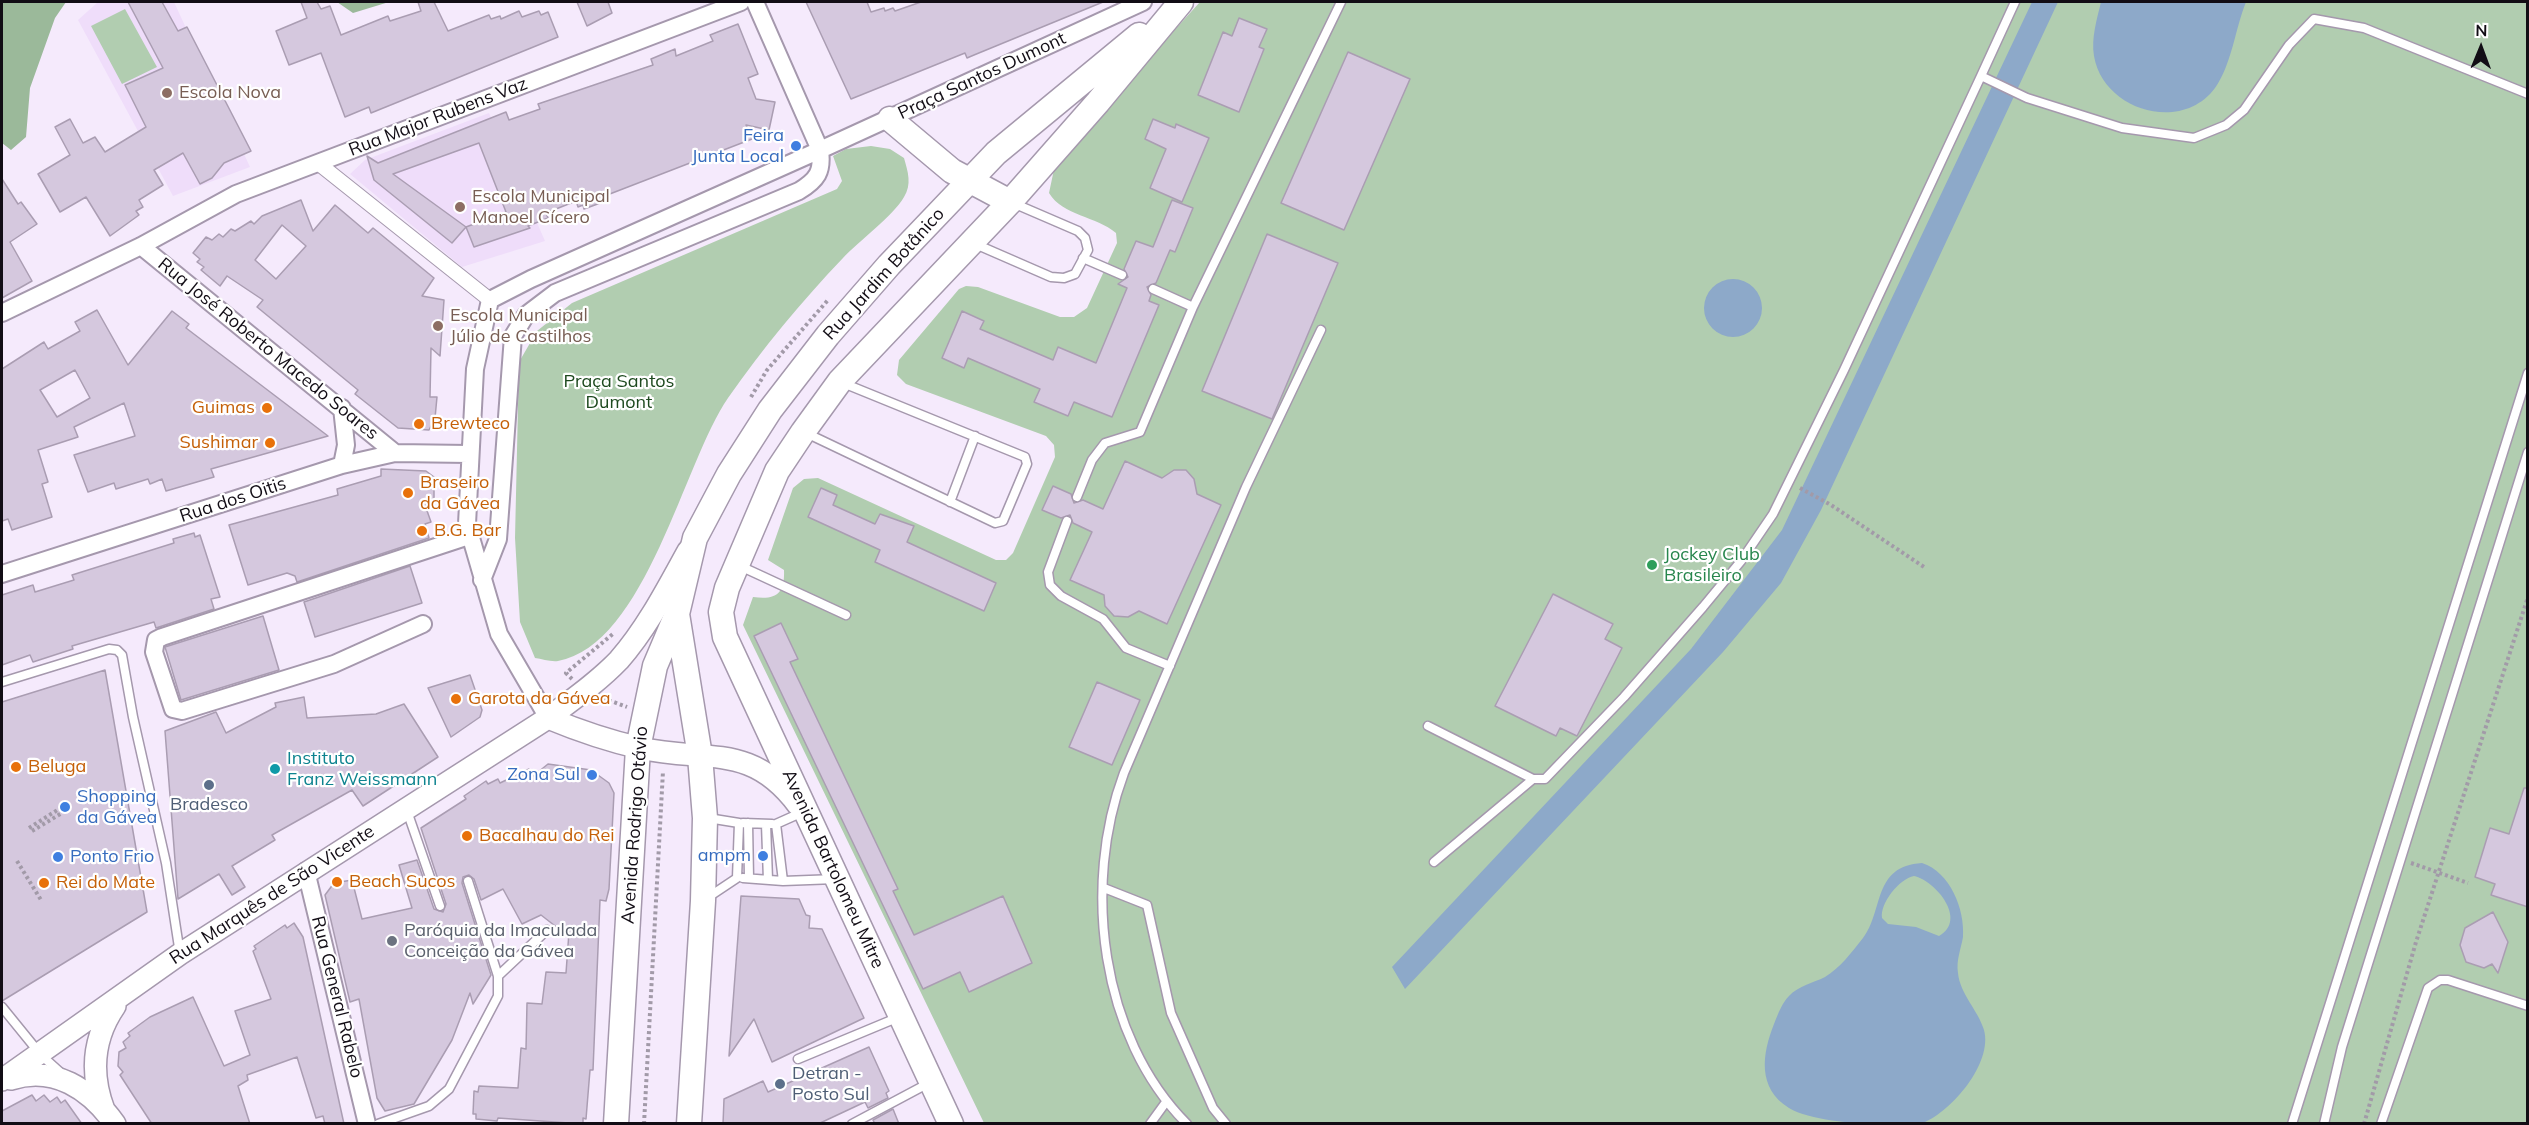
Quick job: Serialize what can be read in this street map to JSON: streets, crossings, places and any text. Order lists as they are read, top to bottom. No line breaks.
{"streets":{"main road":["Rua Jardim Botânico","Avenida Rodrigo Otávio","Avenida Bartolomeu Mitre"],"street":["Praça Santos Dumont","Rua Major Rubens Vaz","Rua José Roberto Macedo Soares","Rua dos Oitis","Rua Marquês de São Vicente","Rua General Rabelo"]},"crossings":[["Rua Major Rubens Vaz","Rua José Roberto Macedo Soares"],["Rua Jardim Botânico","Avenida Rodrigo Otávio"],["Rua Jardim Botânico","Avenida Bartolomeu Mitre"],["Rua José Roberto Macedo Soares","Rua dos Oitis"],["Rua Marquês de São Vicente","Rua General Rabelo"]],"parks":["Praça Santos Dumont"],"places":["Escola Nova","Feira Junta Local","Escola Municipal Manoel Cícero","Escola Municipal Júlio de Castilhos","Guimas","Brewteco","Sushimar","Braseiro da Gávea","B.G. Bar","Jockey Club Brasileiro","Garota da Gávea","Beluga","Instituto Franz Weissmann","Zona Sul","Bradesco","Shopping da Gávea","Bacalhau do Rei","ampm","Ponto Frio","Beach Sucos","Rei do Mate","Paróquia da Imaculada Conceição da Gávea","Detran - Posto Sul"],"north":"top"}
